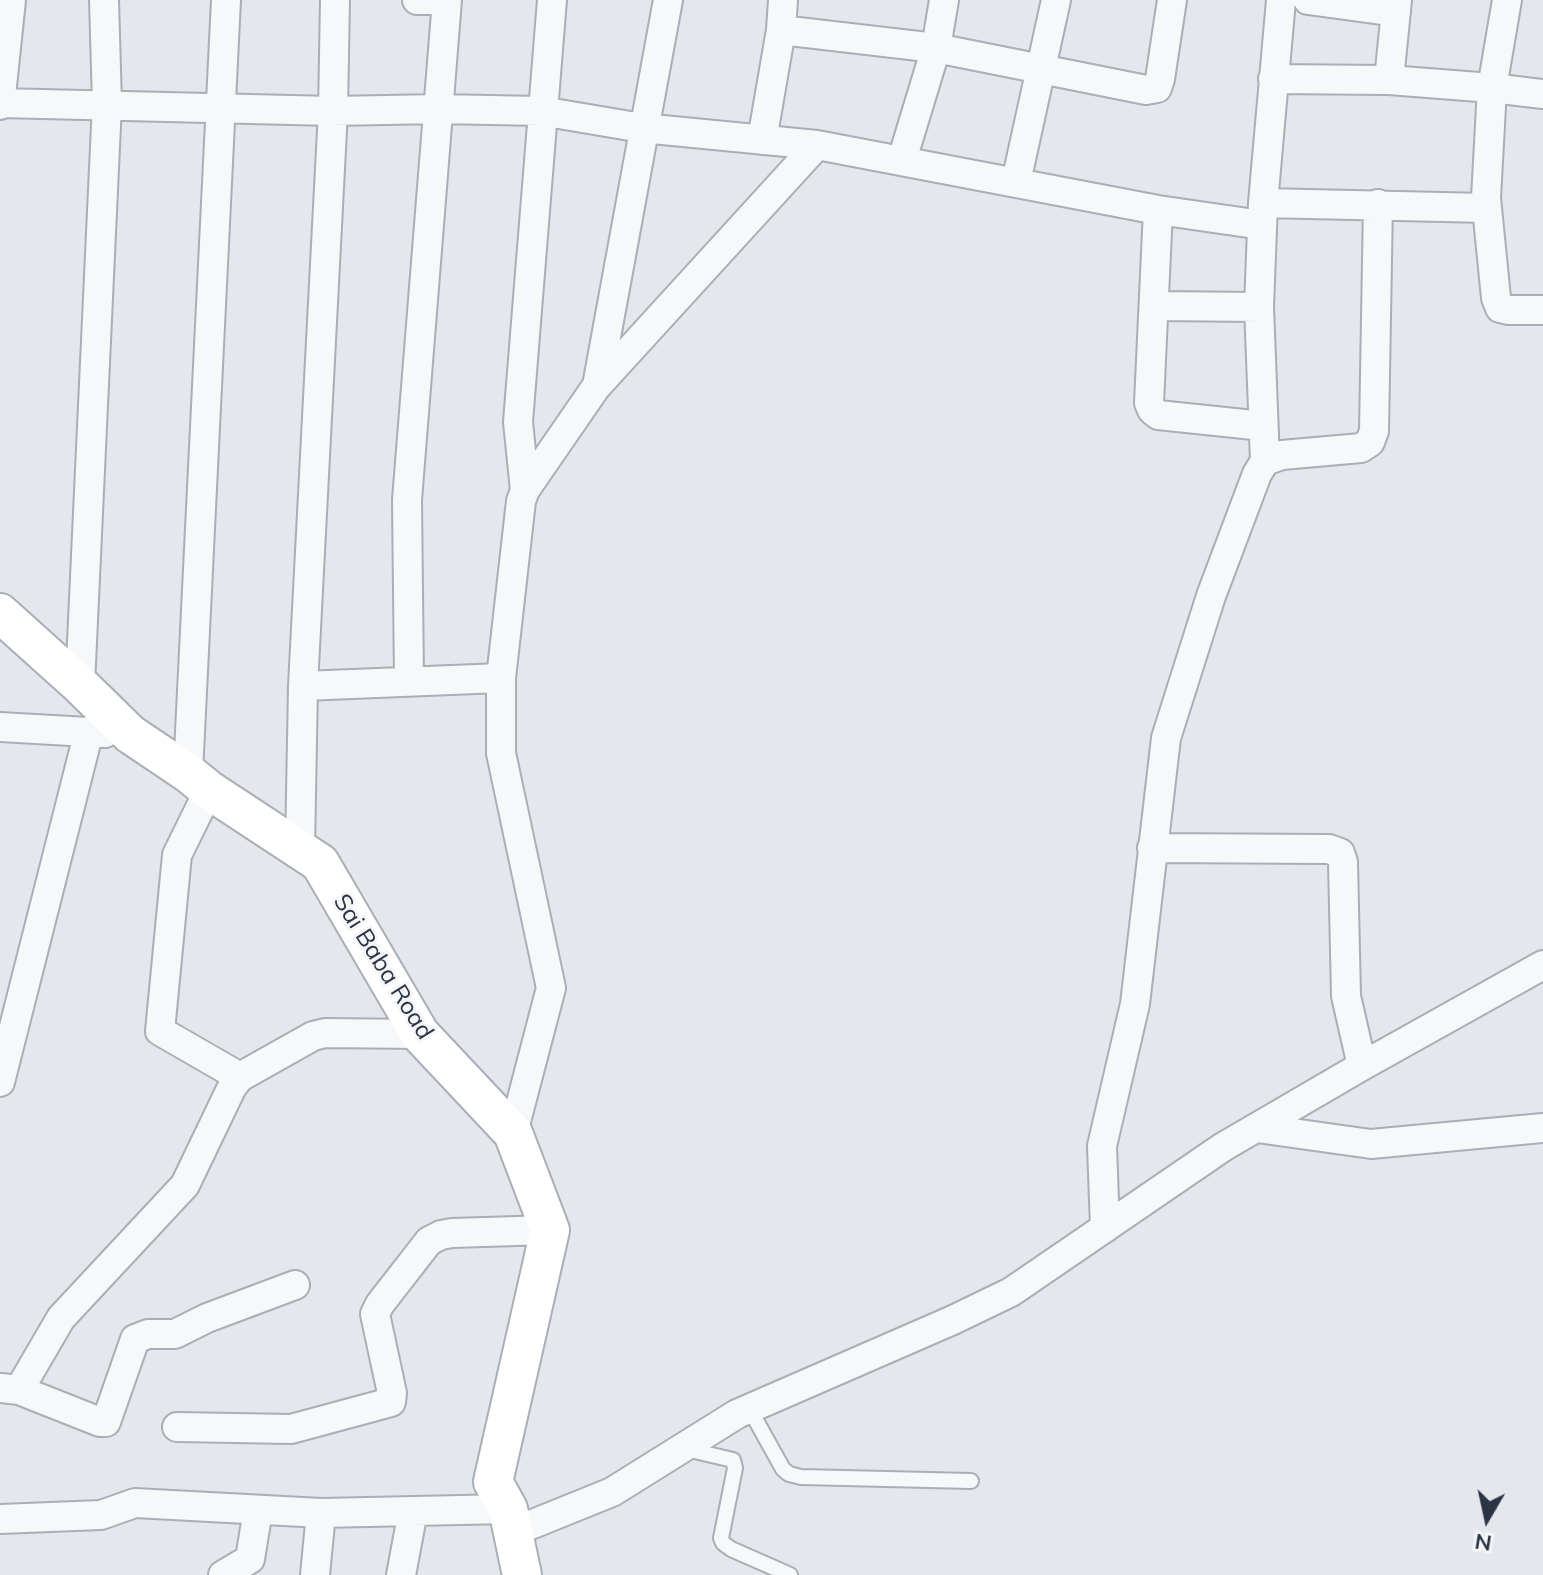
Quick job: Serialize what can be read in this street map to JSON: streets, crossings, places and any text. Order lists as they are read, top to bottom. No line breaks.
{"streets":{"street":["Sai Baba Road"]},"north":"bottom"}
